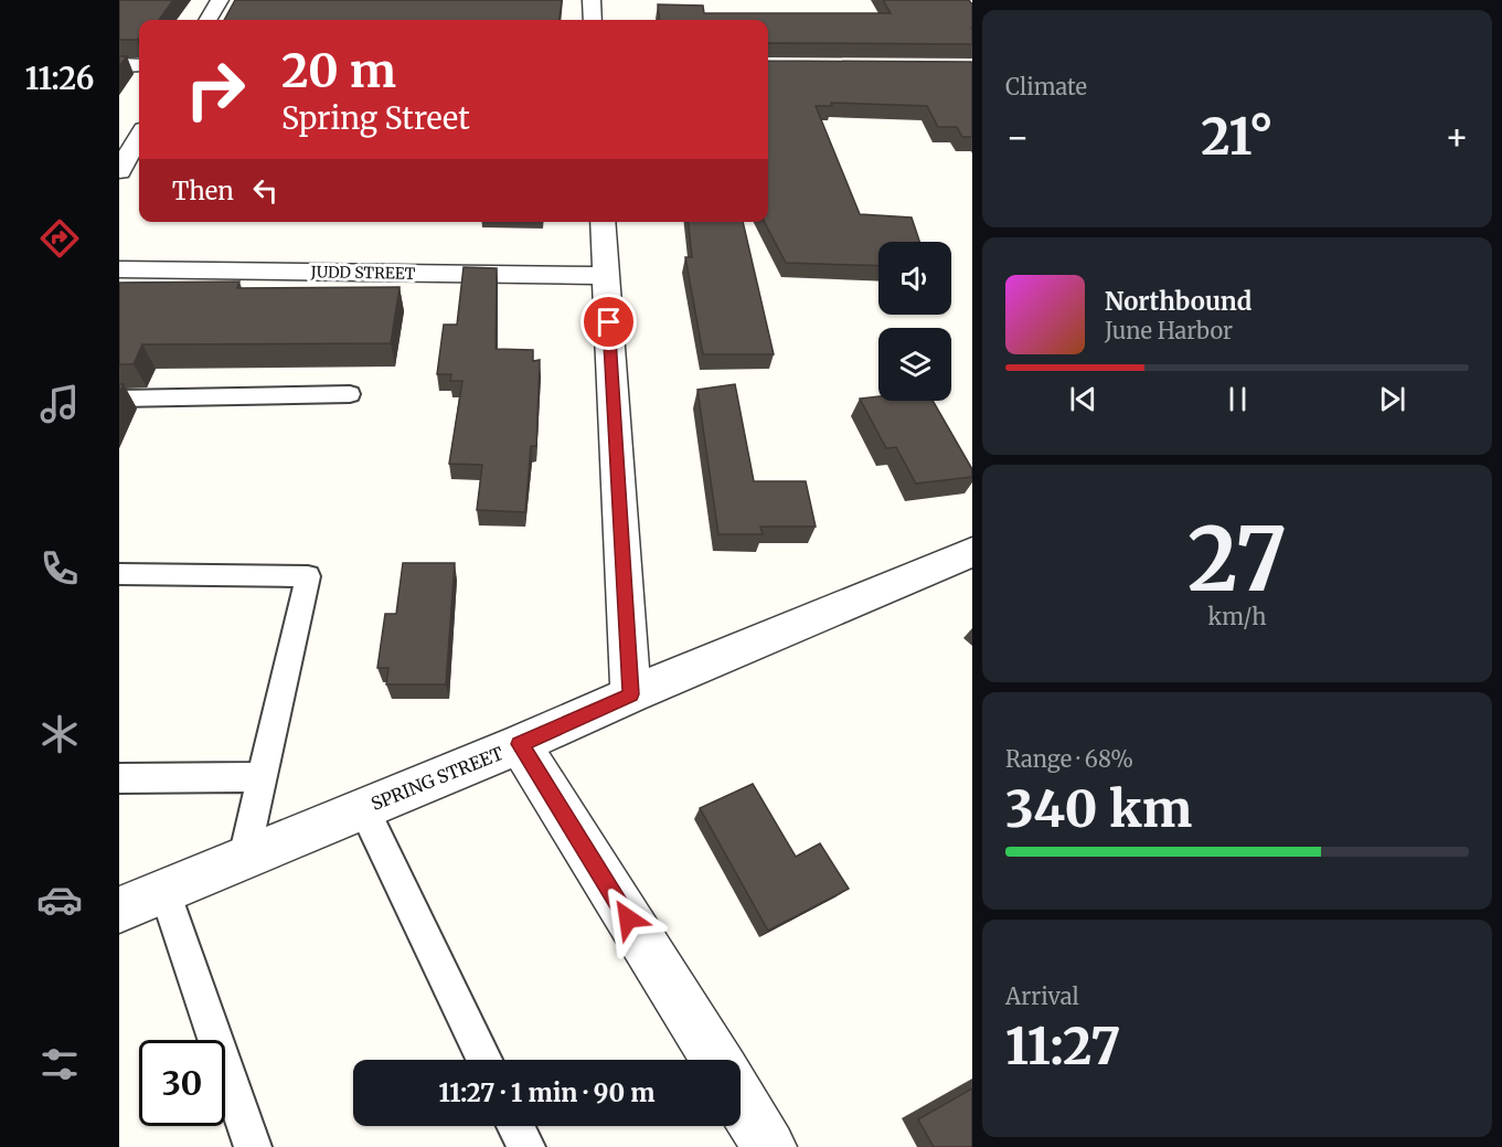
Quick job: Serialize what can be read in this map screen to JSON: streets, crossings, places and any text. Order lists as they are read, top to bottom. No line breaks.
{"streets":{"street":["JUDD STREET","SPRING STREET"]},"page":{"tabs":"11:26","tile":["Climate",["27","km/h"],["Range · 68%","340 km"],["Arrival","11:27"]],"turn":["20 m","Spring Street"],"heat":["−","21°","+"],"then":"Then","song":["Northbound","June Harbor"],"limit":"30","trip":"11:27 · 1 min · 90 m"}}
